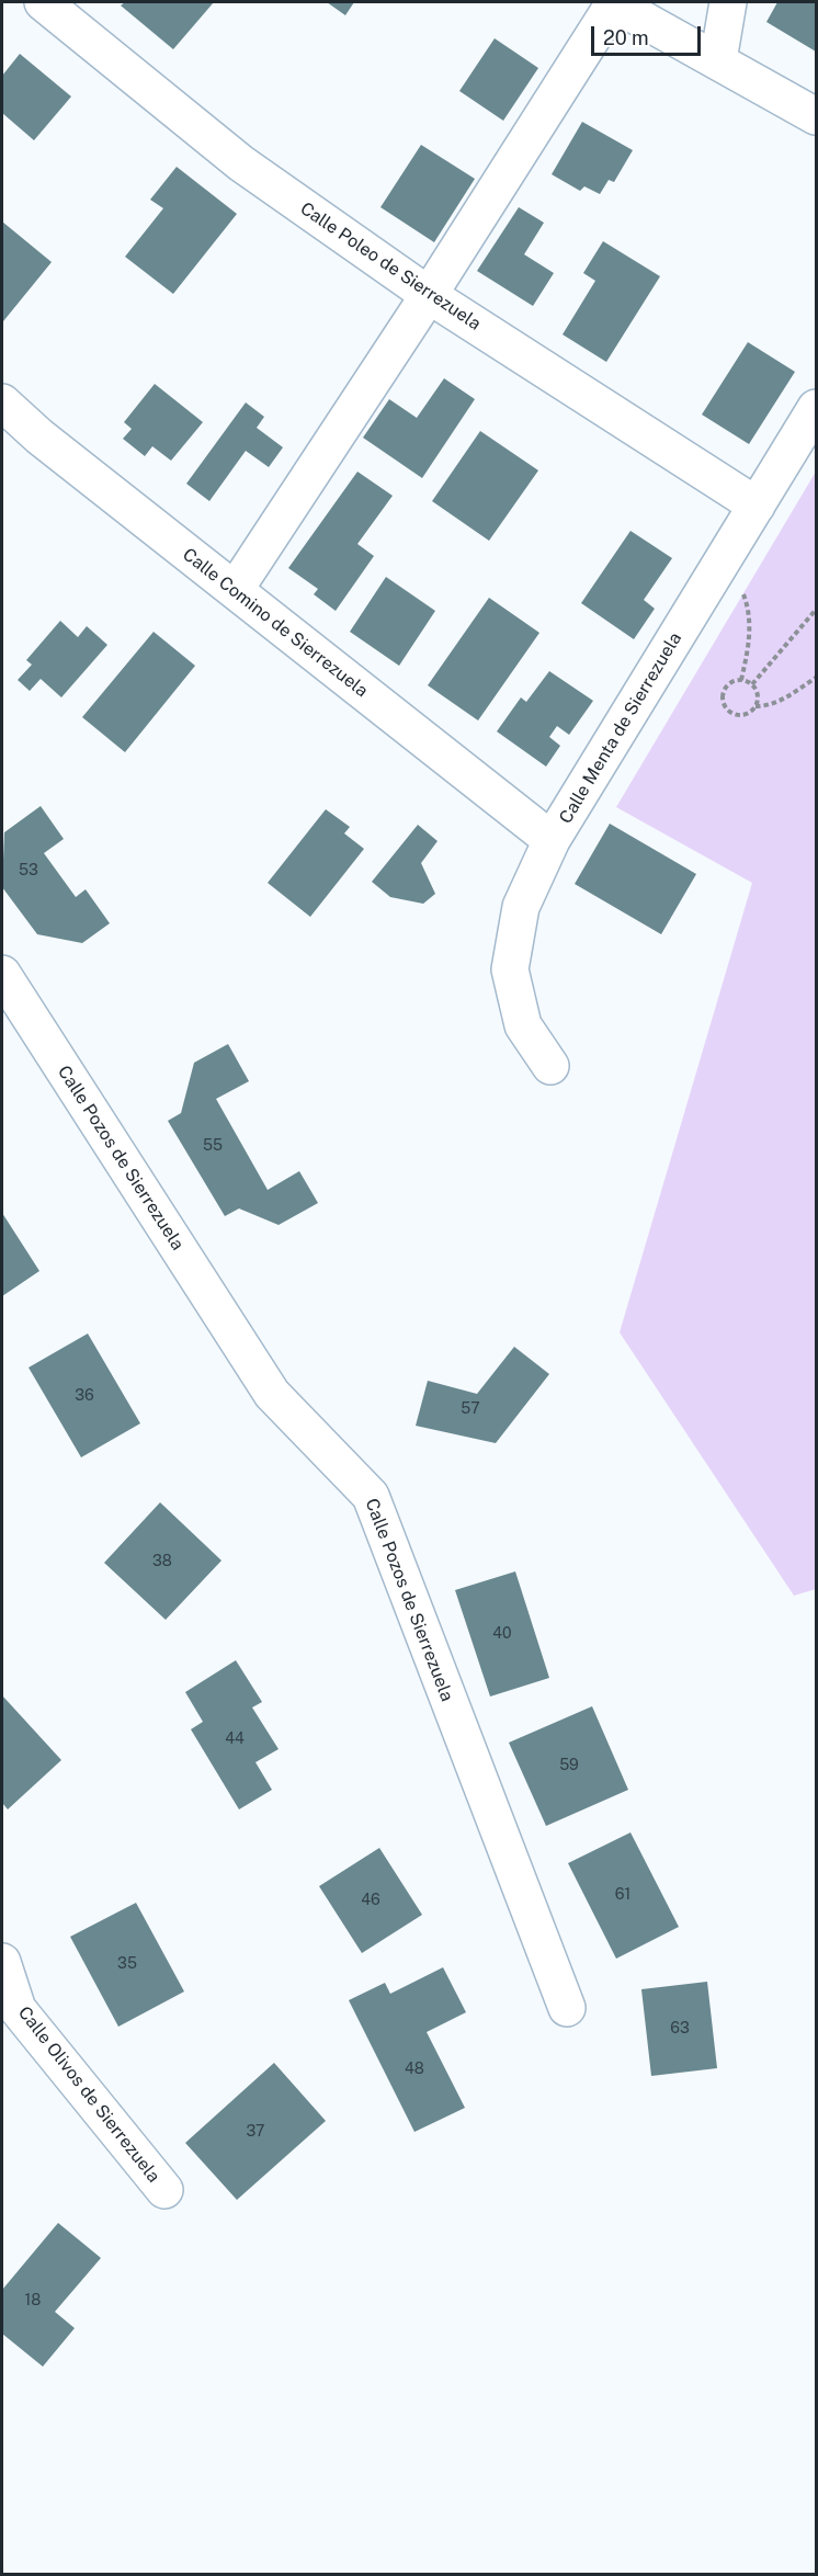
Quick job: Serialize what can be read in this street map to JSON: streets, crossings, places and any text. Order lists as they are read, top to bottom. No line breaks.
{"streets":{"street":["Calle Poleo de Sierrezuela","Calle Comino de Sierrezuela","Calle Menta de Sierrezuela","Calle Pozos de Sierrezuela","Calle Olivos de Sierrezuela"]},"crossings":[["Calle Poleo de Sierrezuela","Calle Menta de Sierrezuela"],["Calle Comino de Sierrezuela","Calle Menta de Sierrezuela"]],"house_numbers":["53","55","36","57","38","40","44","59","61","46","35","63","48","37","18"],"scale_bar":"20 m"}
